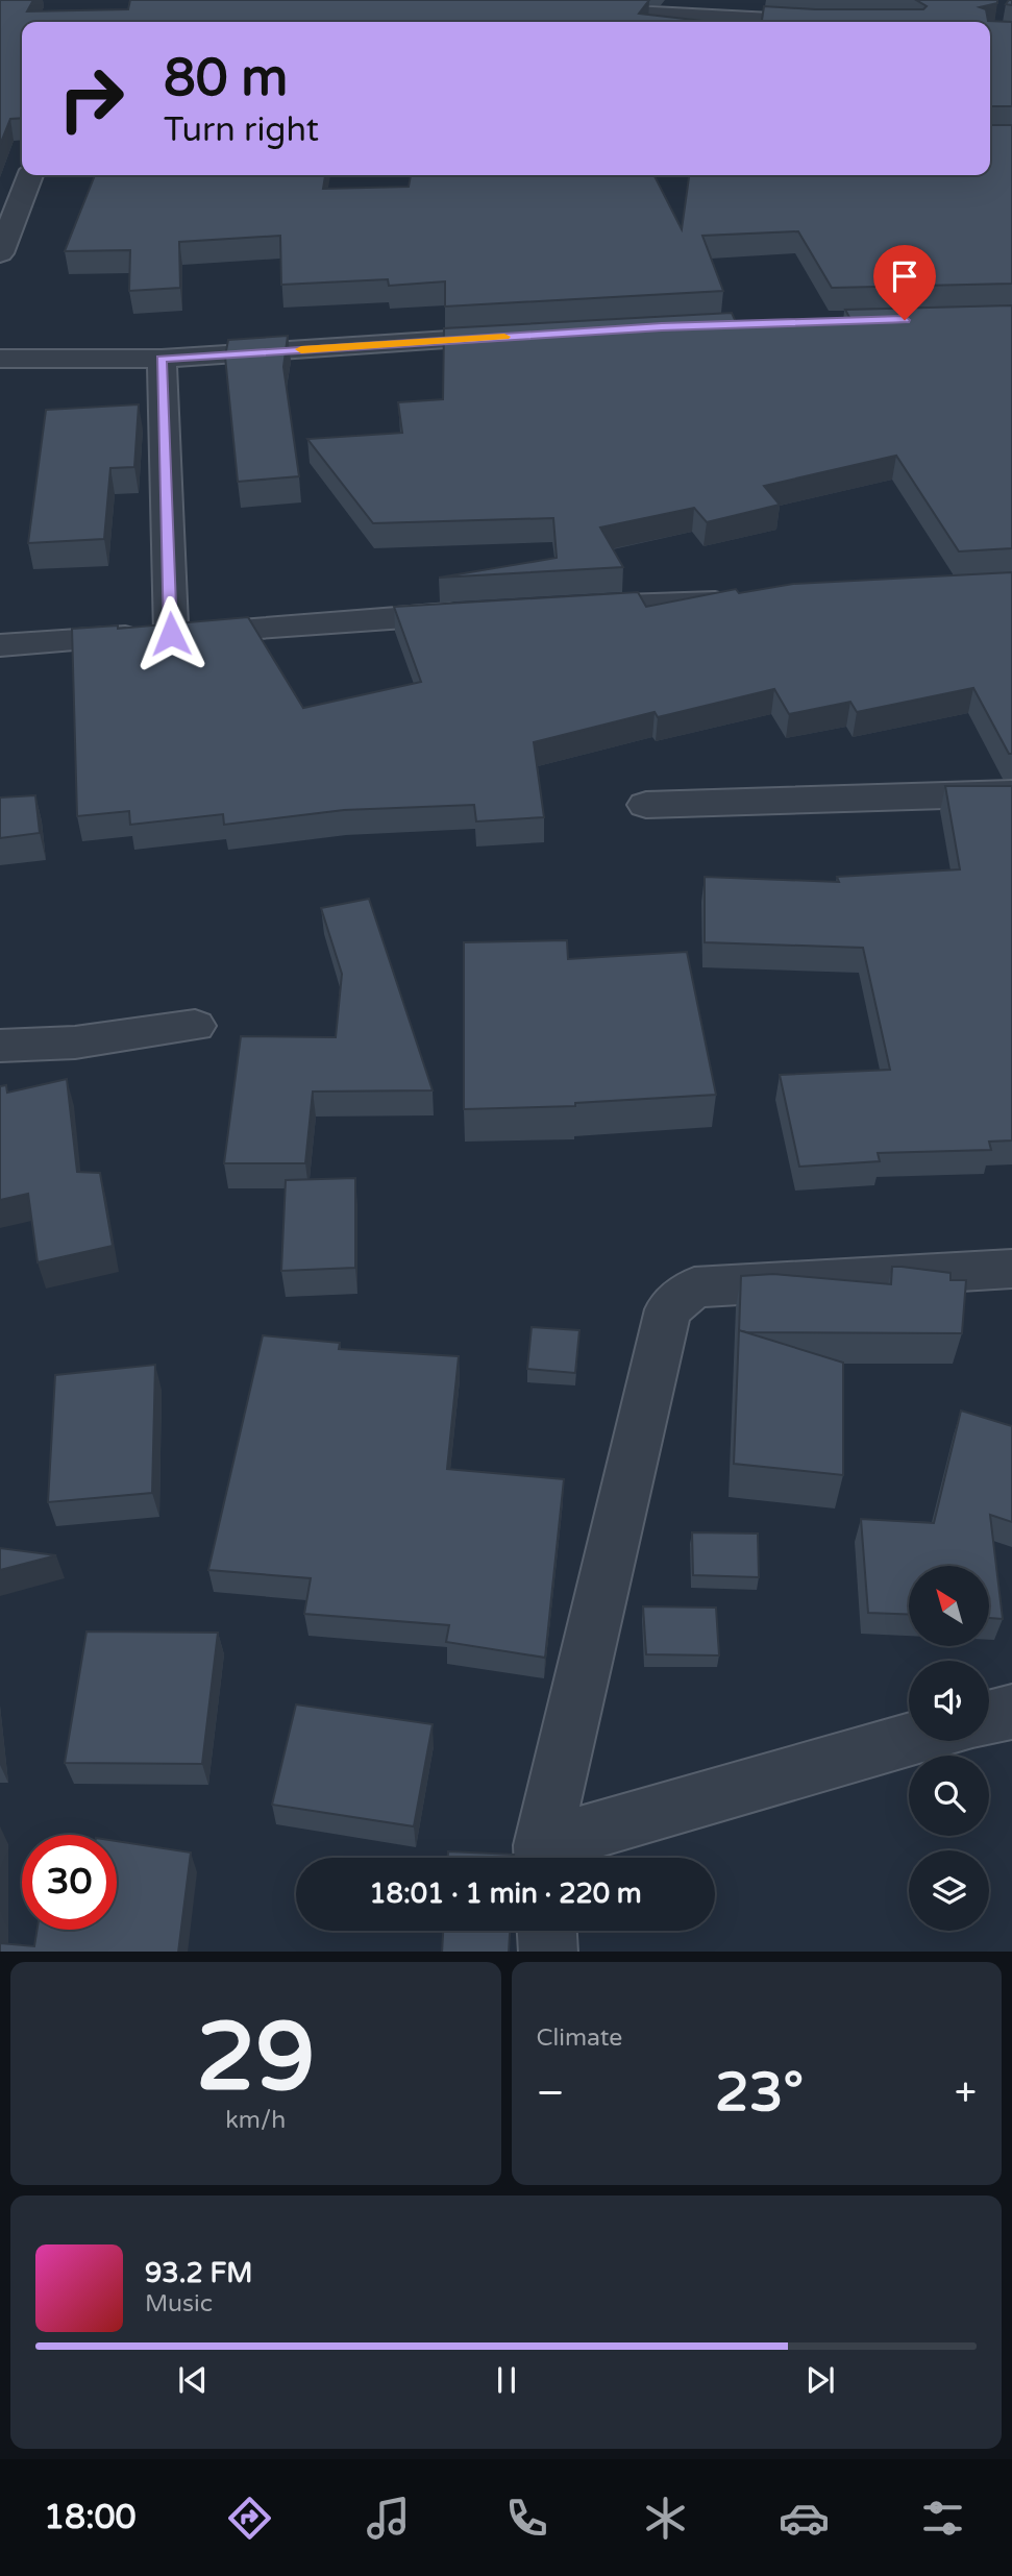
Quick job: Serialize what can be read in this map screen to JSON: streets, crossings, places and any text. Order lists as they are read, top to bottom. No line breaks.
{"north":"top left","page":{"turn":["80 m","Turn right"],"limit":"30","trip":"18:01 · 1 min · 220 m","tile":[["29","km/h"],"Climate"],"heat":["−","23°","+"],"song":["93.2 FM","Music"],"tabs":"18:00"}}
